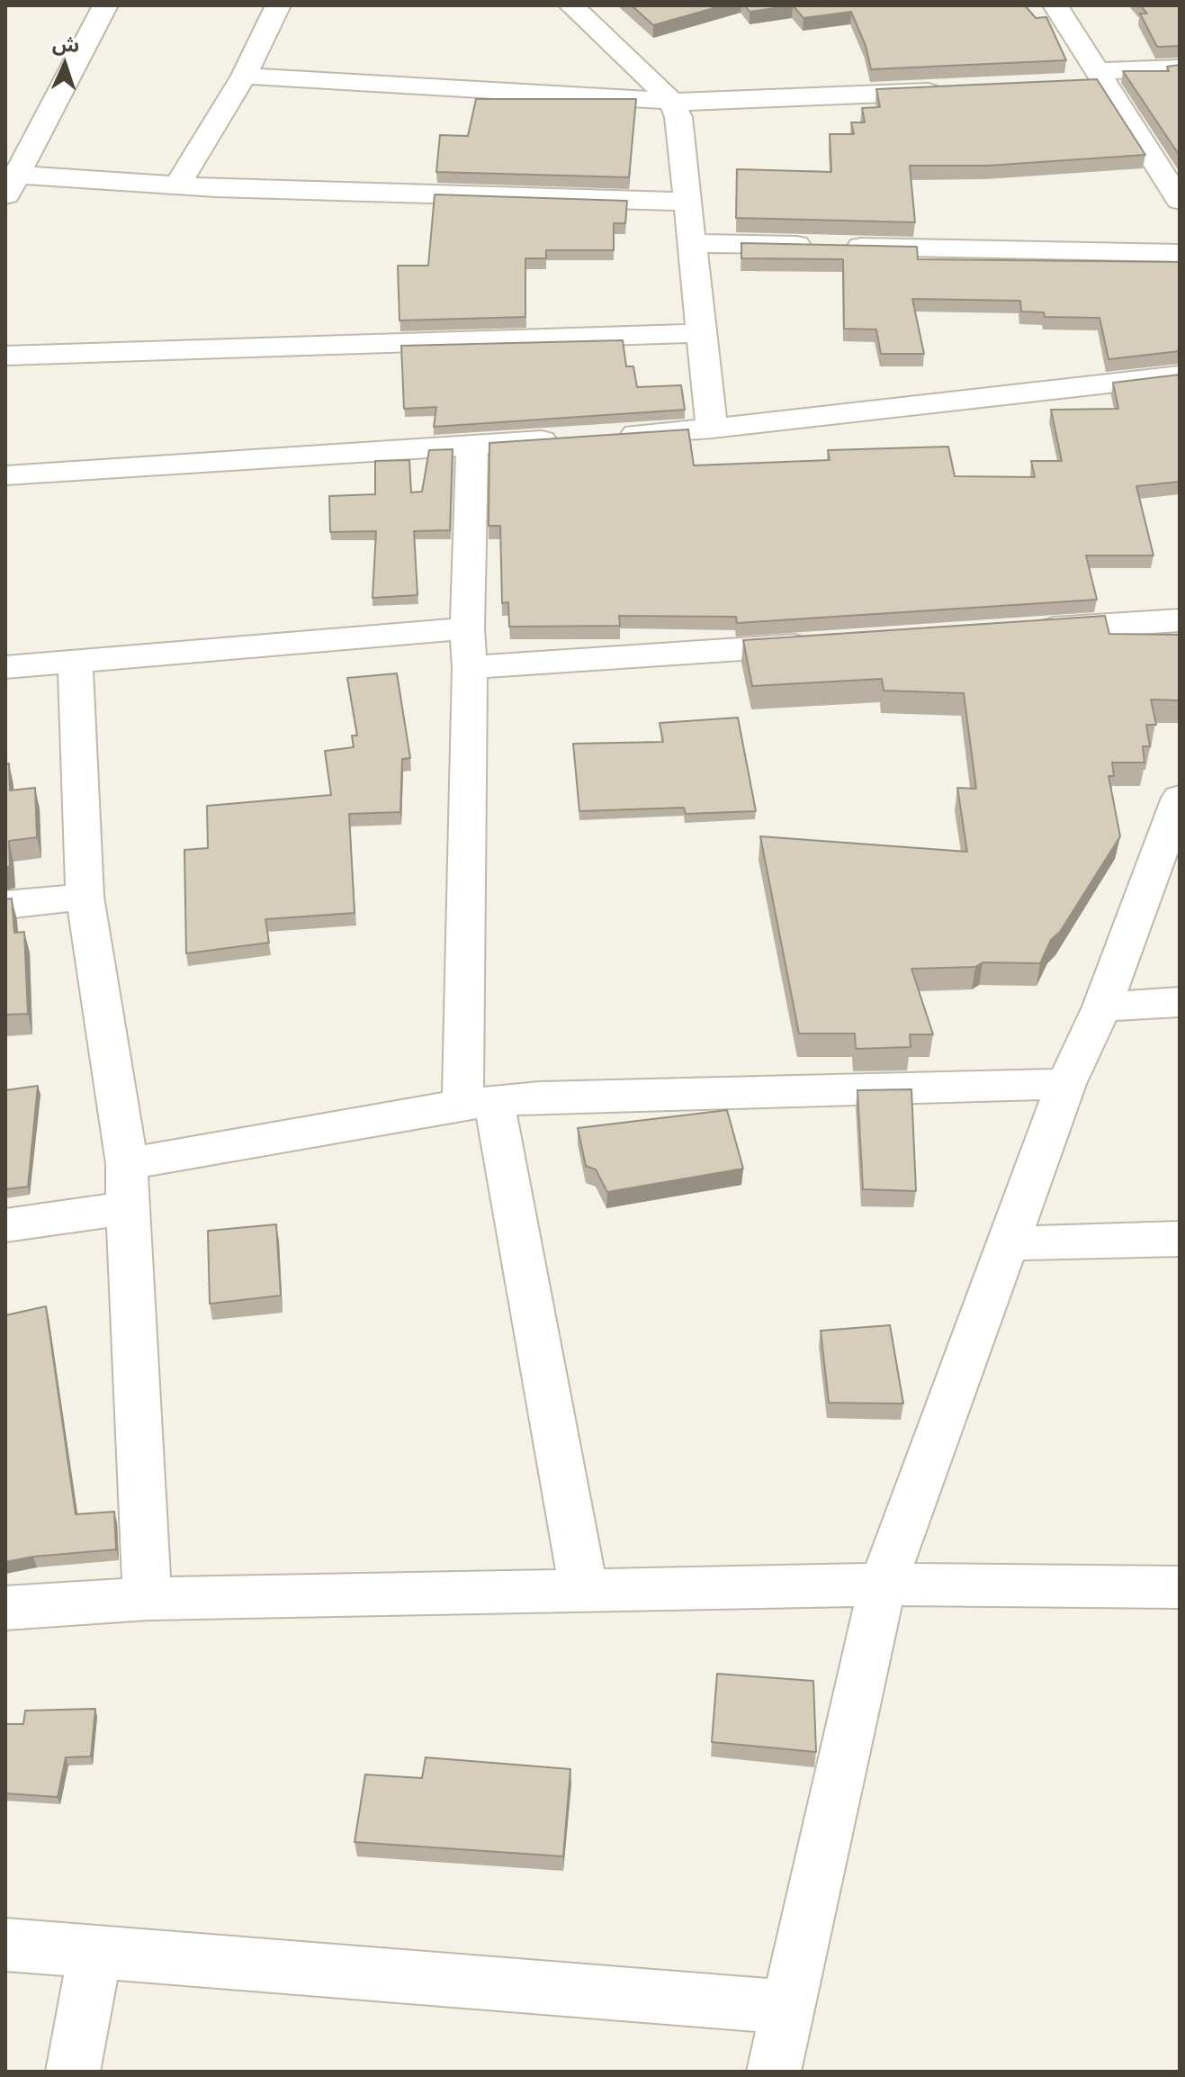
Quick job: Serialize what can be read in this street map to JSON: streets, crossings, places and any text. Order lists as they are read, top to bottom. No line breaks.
{"north":"top"}
